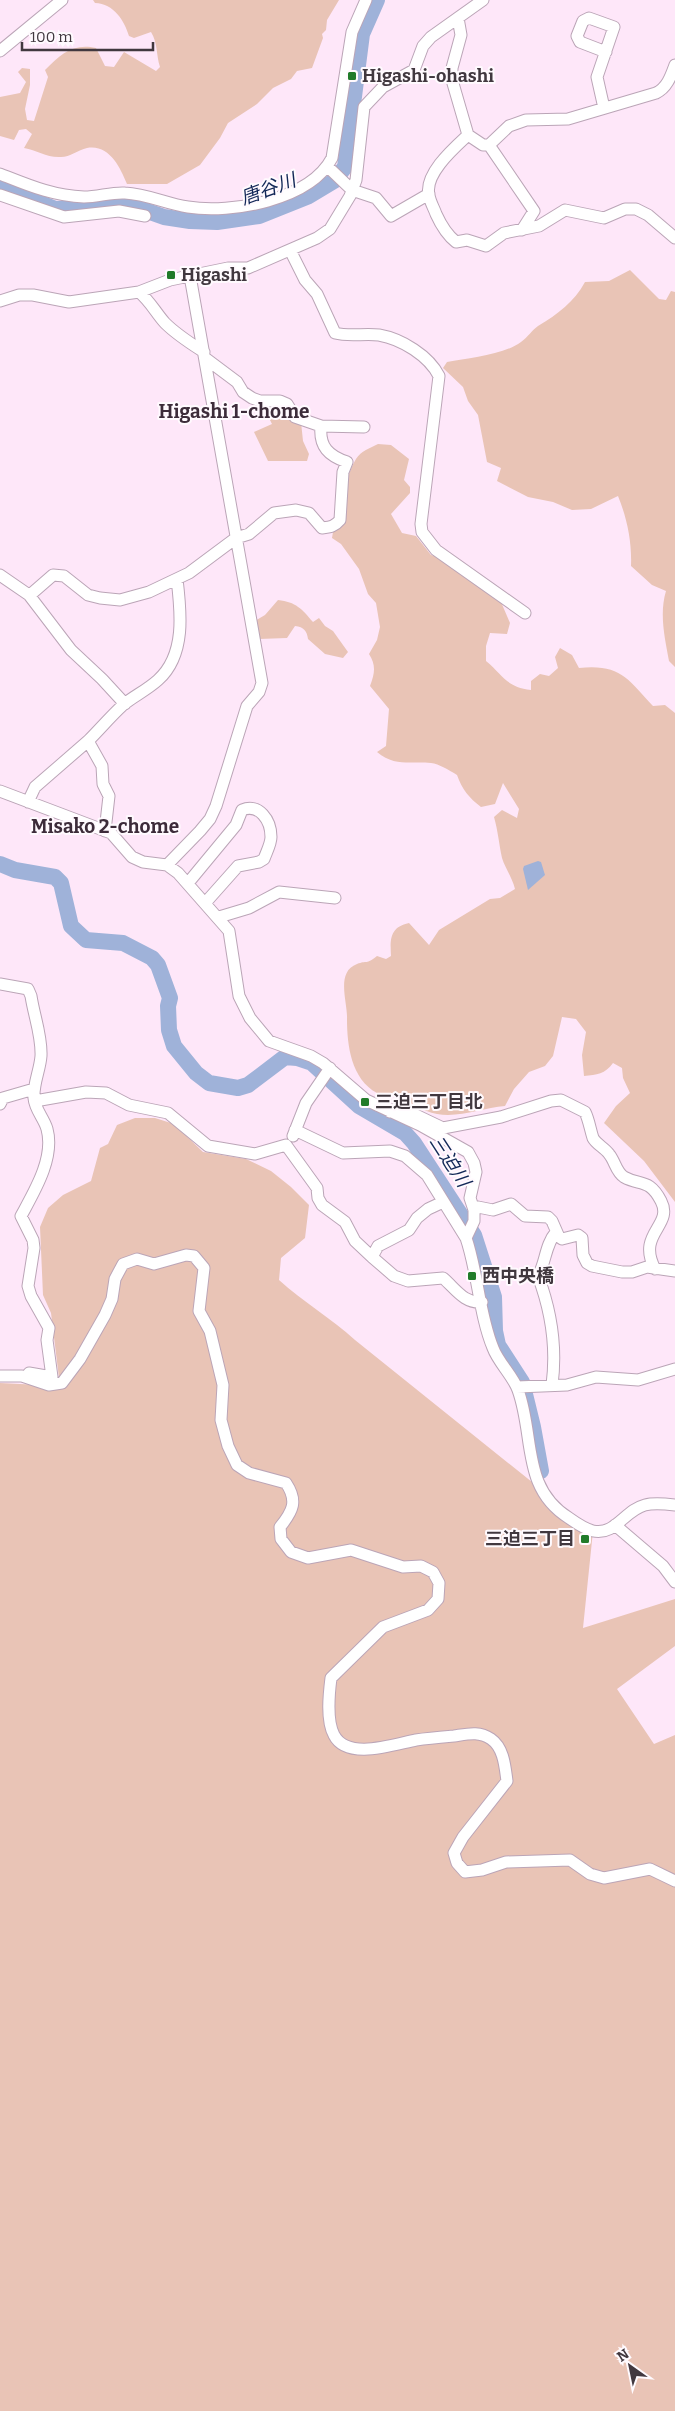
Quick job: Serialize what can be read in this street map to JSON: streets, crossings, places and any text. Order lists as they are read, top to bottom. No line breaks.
{"districts":["Higashi 1-chome","Misako 2-chome"],"water":["唐谷川","三迫川"],"places":{"transit":["Higashi-ohashi","Higashi","三迫三丁目北","西中央橋","三迫三丁目"]},"scale_bar":"100 m","north":"top left"}
